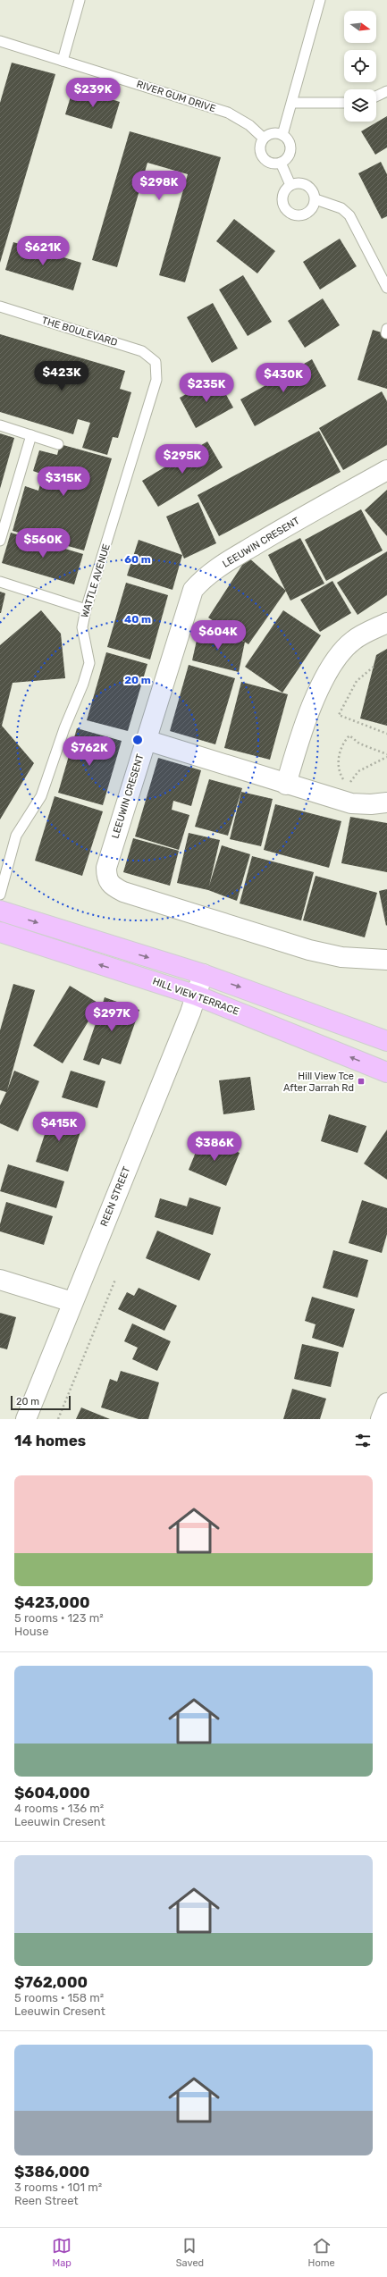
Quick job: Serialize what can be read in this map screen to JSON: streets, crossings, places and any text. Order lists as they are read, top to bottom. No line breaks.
{"streets":{"main road":["HILL VIEW TERRACE"],"street":["LEEUWIN CRESENT","REEN STREET"],"lane":["RIVER GUM DRIVE","THE BOULEVARD","WATTLE AVENUE"]},"crossings":[["THE BOULEVARD","WATTLE AVENUE"],["HILL VIEW TERRACE","REEN STREET"]],"places":{"transit":["Hill View Tce After Jarrah Rd"]},"scale_bar":"20 m","north":"right","page":{"price":["$239K","$298K","$621K","$423K","$430K","$235K","$295K","$315K","$560K","$604K","$762K","$297K","$415K","$386K"],"scale":"20 m","heading":"14 homes","list":[{"name":"$423,000","note":"5 rooms · 123 m² · House"},{"name":"$604,000","note":"4 rooms · 136 m² · Leeuwin Cresent"},{"name":"$762,000","note":"5 rooms · 158 m² · Leeuwin Cresent"},{"name":"$386,000","note":"3 rooms · 101 m² · Reen Street"}],"tabs":["Map","Saved","Home"]},"rings":["60 m","40 m","20 m"]}
